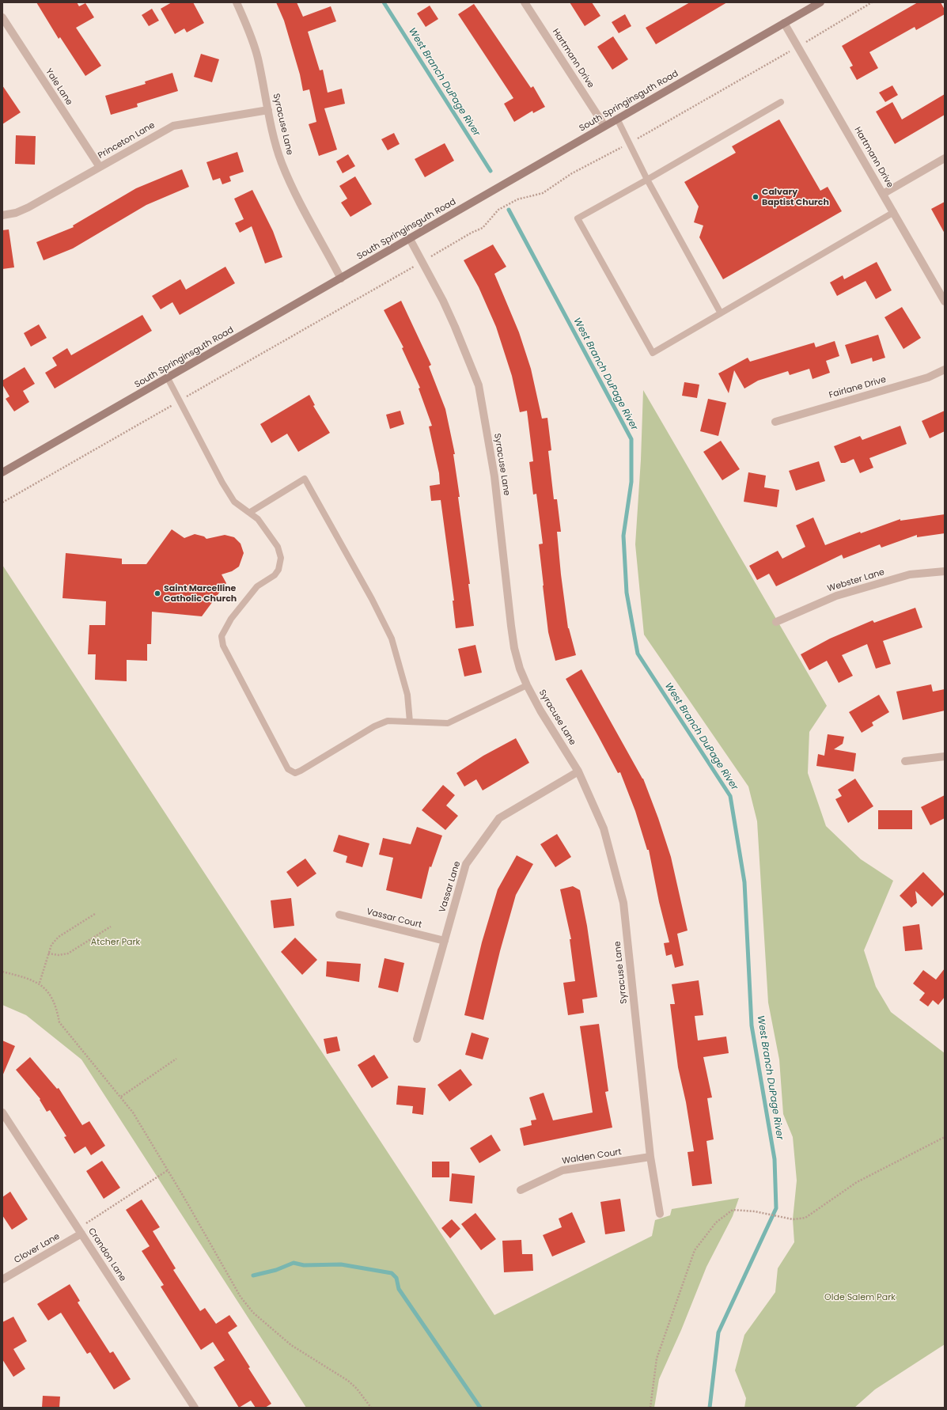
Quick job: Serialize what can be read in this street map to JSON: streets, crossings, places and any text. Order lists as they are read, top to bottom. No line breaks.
{"streets":{"street":["Hartmann Drive","Yale Lane","South Springinsguth Road","Syracuse Lane","Princeton Lane","Fairlane Drive","Webster Lane","Vassar Lane","Vassar Court","Walden Court","Clover Lane","Crandon Lane"]},"crossings":[["Hartmann Drive","South Springinsguth Road"],["Yale Lane","Princeton Lane"],["South Springinsguth Road","Syracuse Lane"],["Syracuse Lane","Princeton Lane"],["Syracuse Lane","Vassar Lane"],["Syracuse Lane","Walden Court"],["Vassar Lane","Vassar Court"],["Clover Lane","Crandon Lane"]],"water":["West Branch DuPage River"],"parks":["Atcher Park","Olde Salem Park"],"places":["Calvary Baptist Church","Saint Marcelline Catholic Church"]}
